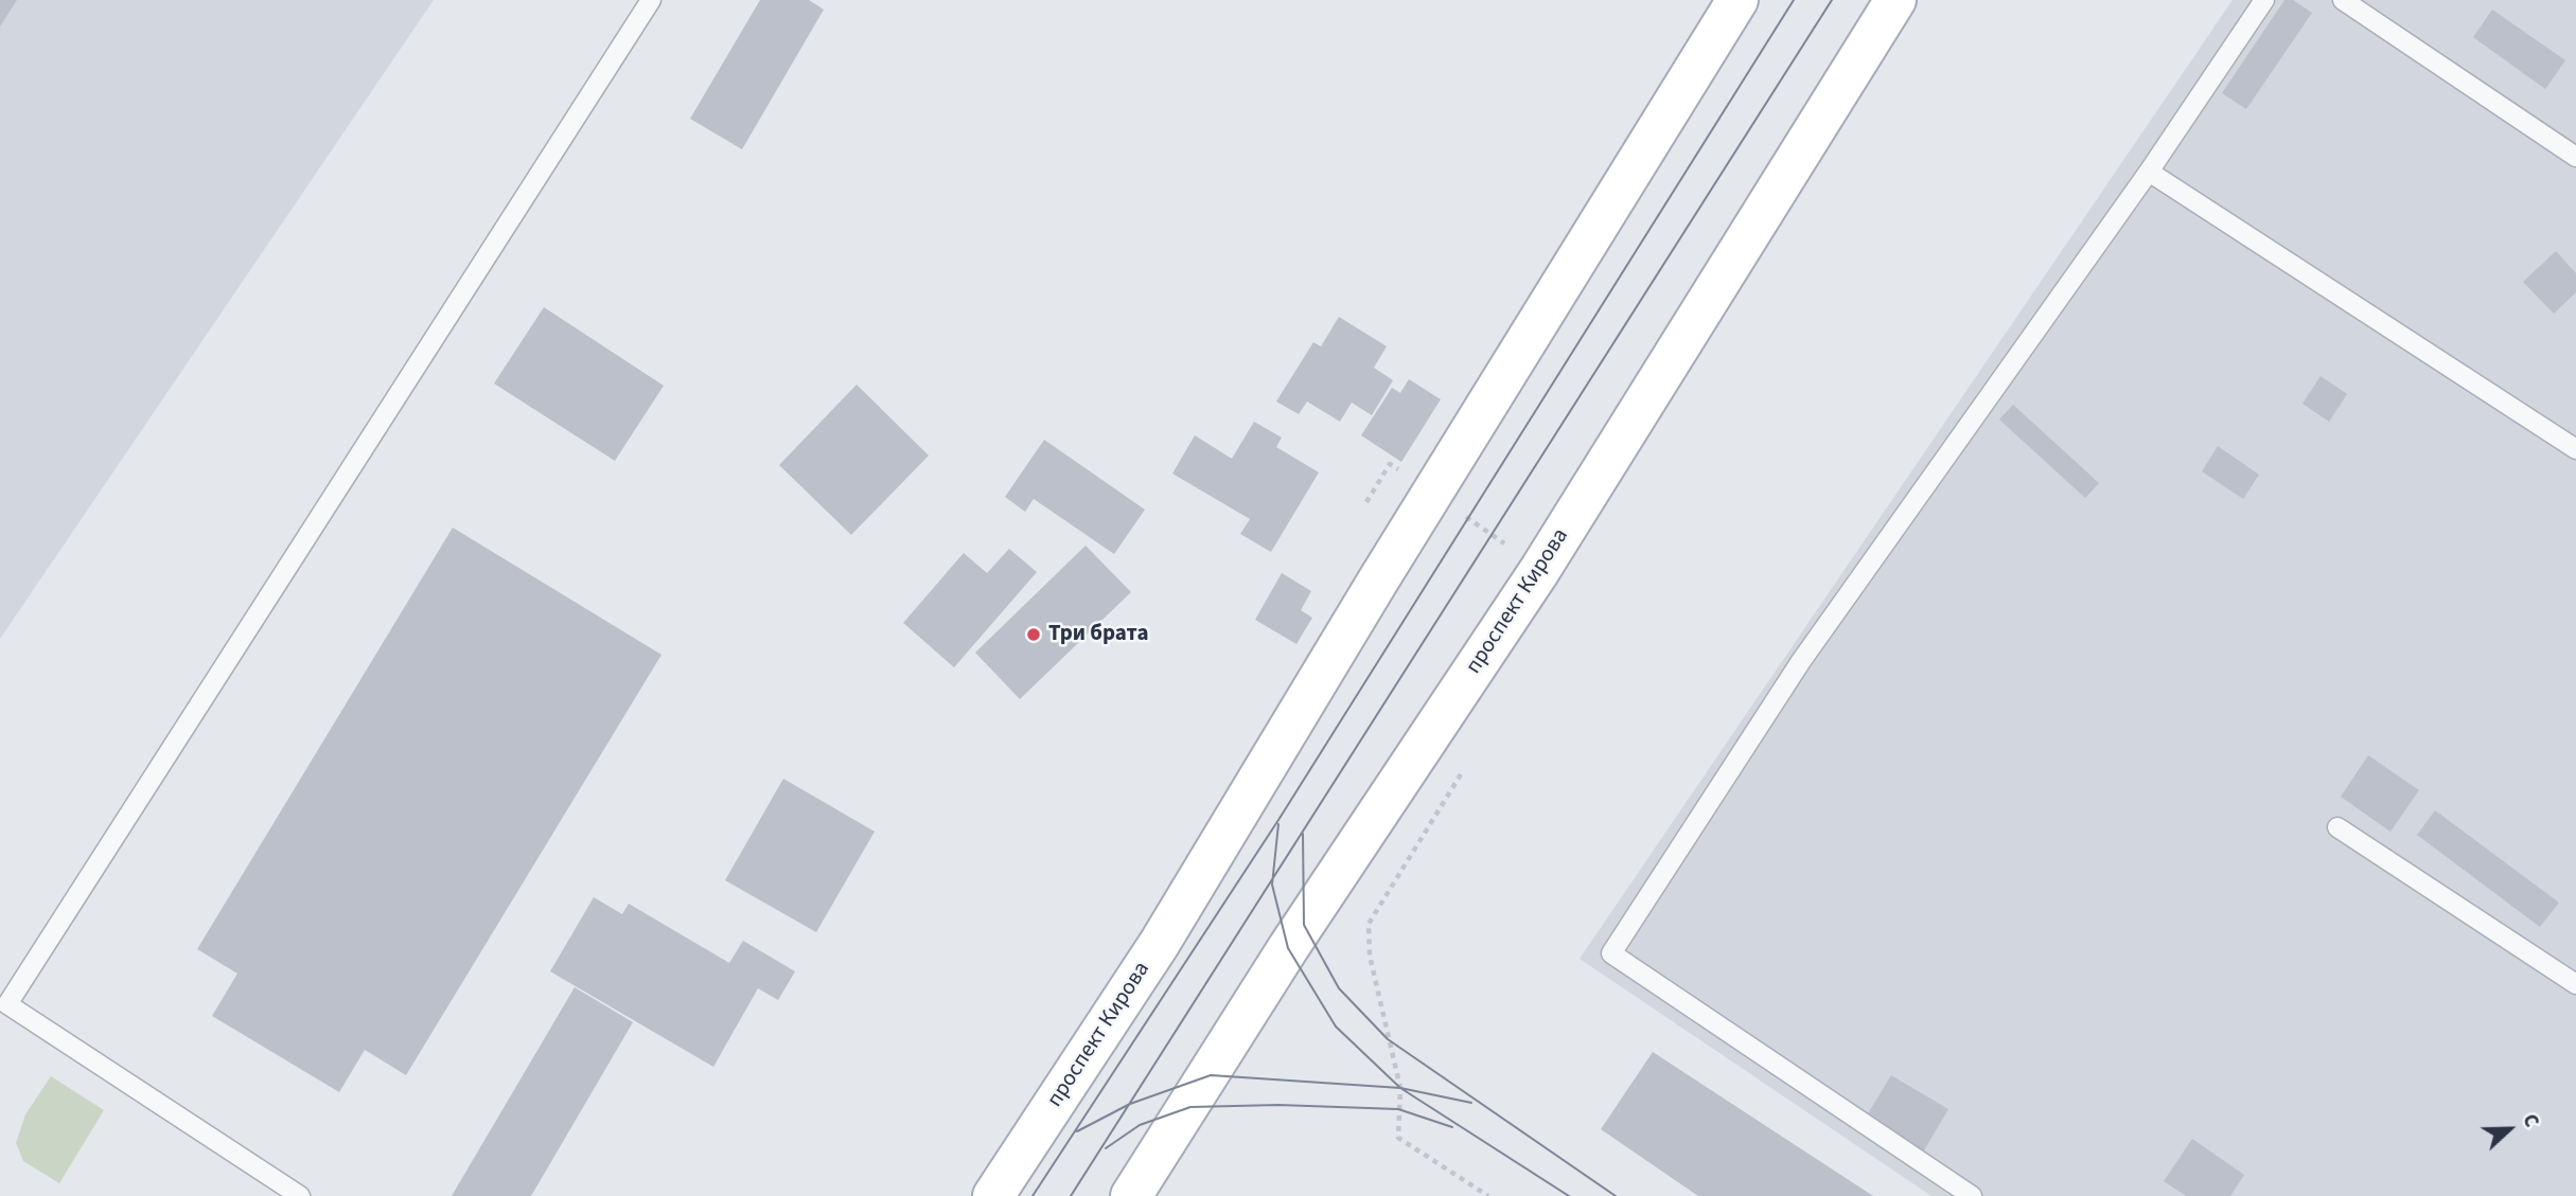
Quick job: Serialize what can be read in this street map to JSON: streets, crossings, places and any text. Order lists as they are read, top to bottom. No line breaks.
{"streets":{"main road":["проспект Кирова"]},"places":["Три брата"],"north":"right"}
